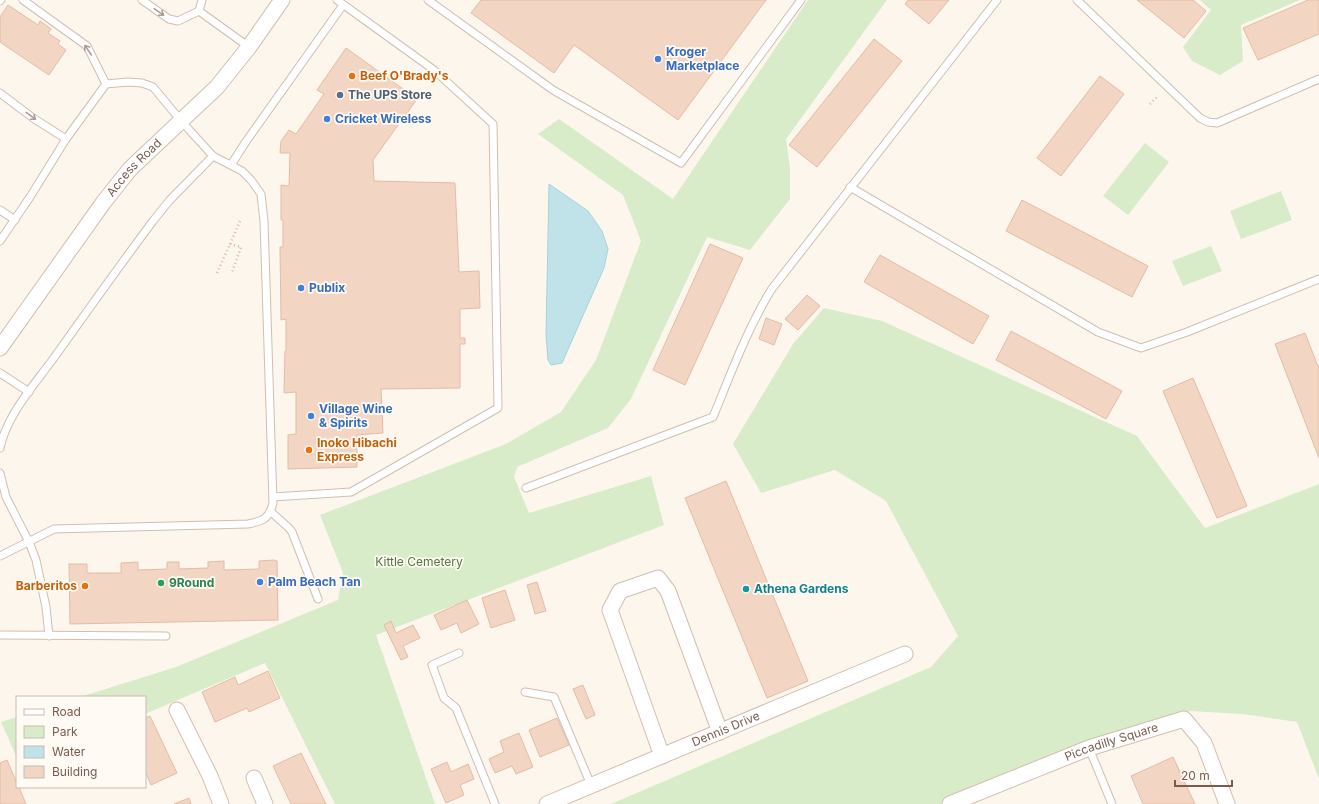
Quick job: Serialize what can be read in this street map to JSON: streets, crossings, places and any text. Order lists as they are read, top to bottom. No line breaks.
{"streets":{"street":["Access Road","Dennis Drive","Piccadilly Square"]},"parks":["Kittle Cemetery"],"places":["Kroger Marketplace","Beef O'Brady's","The UPS Store","Cricket Wireless","Publix","Village Wine & Spirits","Inoko Hibachi Express","Palm Beach Tan","9Round","Barberitos","Athena Gardens"],"legend":["Road","Park","Water","Building"],"scale_bar":"20 m"}
